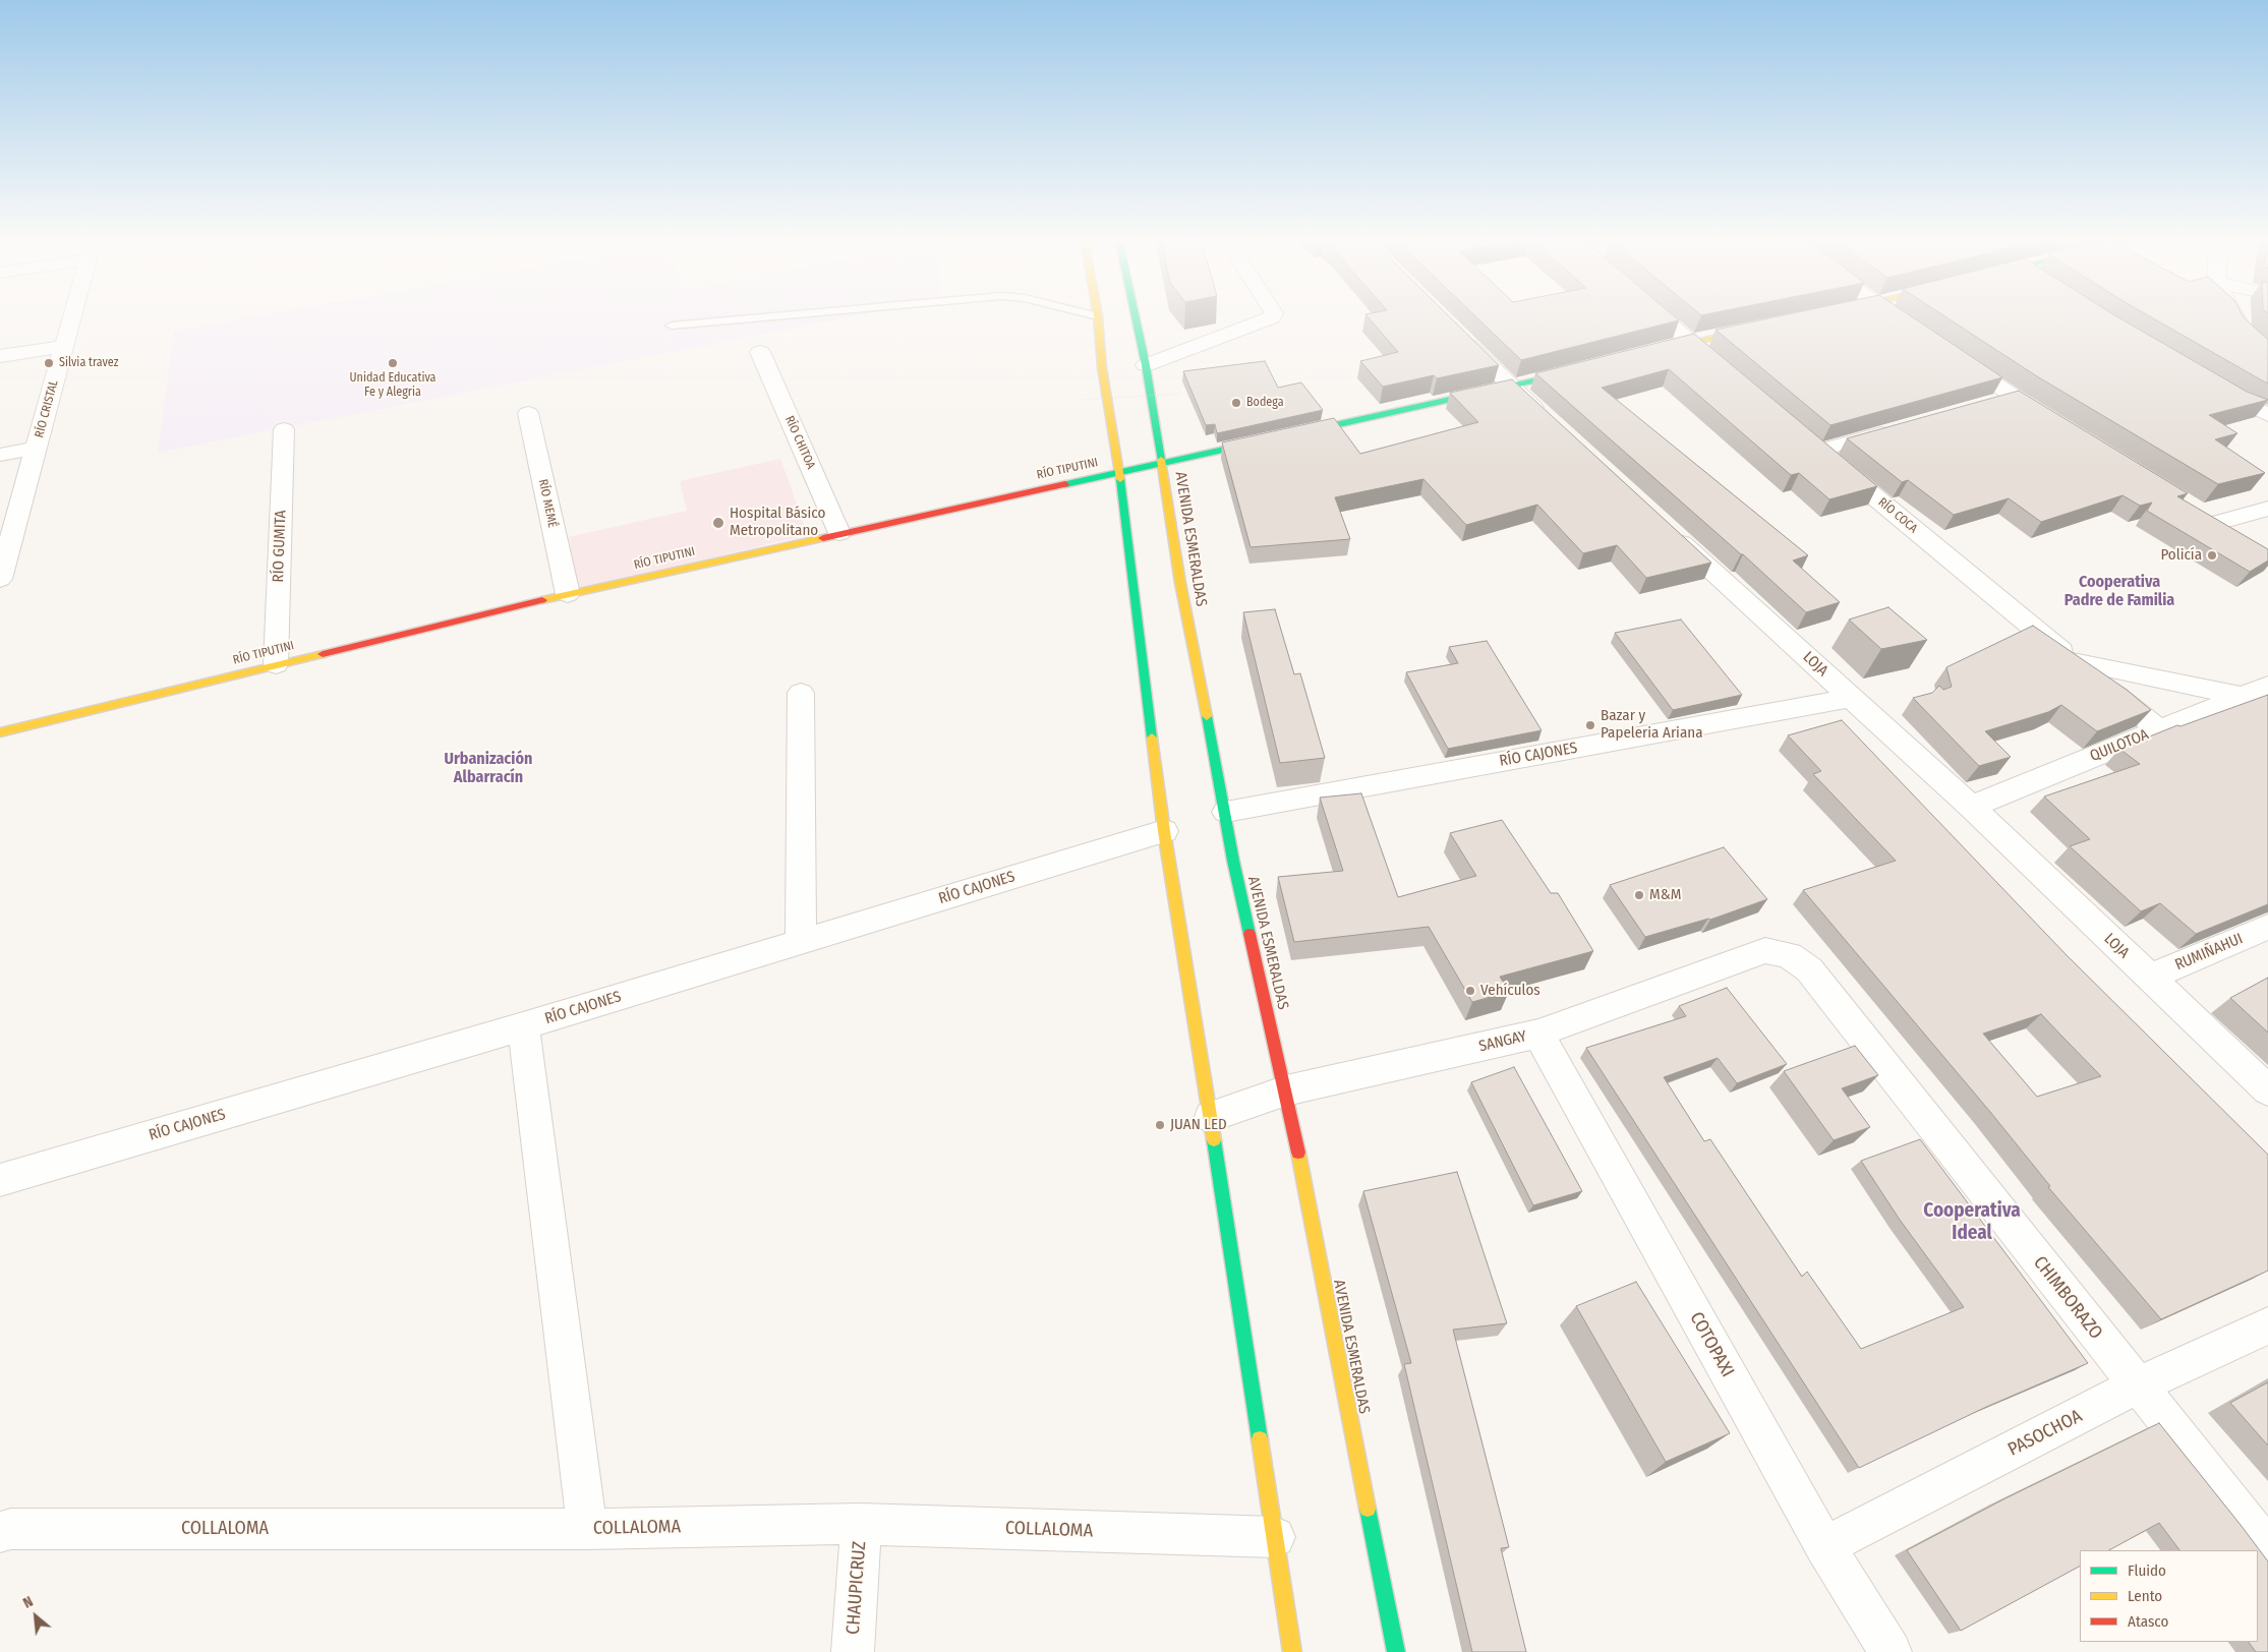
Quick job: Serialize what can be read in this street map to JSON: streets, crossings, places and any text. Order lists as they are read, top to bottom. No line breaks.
{"streets":{"main road":["RÍO TIPUTINI","AVENIDA ESMERALDAS"],"street":["RÍO CRISTAL","RÍO CHITOA","RÍO MEMÉ","RÍO COCA","RÍO GUMITA","LOJA","QUILOTOA","RÍO CAJONES","RUMIÑAHUI","SANGAY","CHIMBORAZO","COTOPAXI","PASOCHOA","COLLALOMA","CHAUPICRUZ"]},"crossings":[["RÍO CHITOA","RÍO TIPUTINI"],["RÍO TIPUTINI","RÍO MEMÉ"],["RÍO TIPUTINI","AVENIDA ESMERALDAS"],["RÍO TIPUTINI","RÍO GUMITA"],["RÍO COCA","QUILOTOA"],["AVENIDA ESMERALDAS","RÍO CAJONES"],["AVENIDA ESMERALDAS","SANGAY"],["LOJA","QUILOTOA"],["LOJA","RÍO CAJONES"],["LOJA","RUMIÑAHUI"],["SANGAY","CHIMBORAZO"],["SANGAY","COTOPAXI"],["CHIMBORAZO","PASOCHOA"],["COTOPAXI","PASOCHOA"],["COLLALOMA","CHAUPICRUZ"]],"districts":["Cooperativa Padre de Familia","Urbanización Albarracín","Cooperativa Ideal"],"places":["Silvia travez","Unidad Educativa Fe y Alegria","Bodega","Hospital Básico Metropolitano","Policía","Bazar y Papeleria Ariana","M&M","Vehículos","JUAN LED"],"legend":["Fluido","Lento","Atasco"],"north":"top left"}
